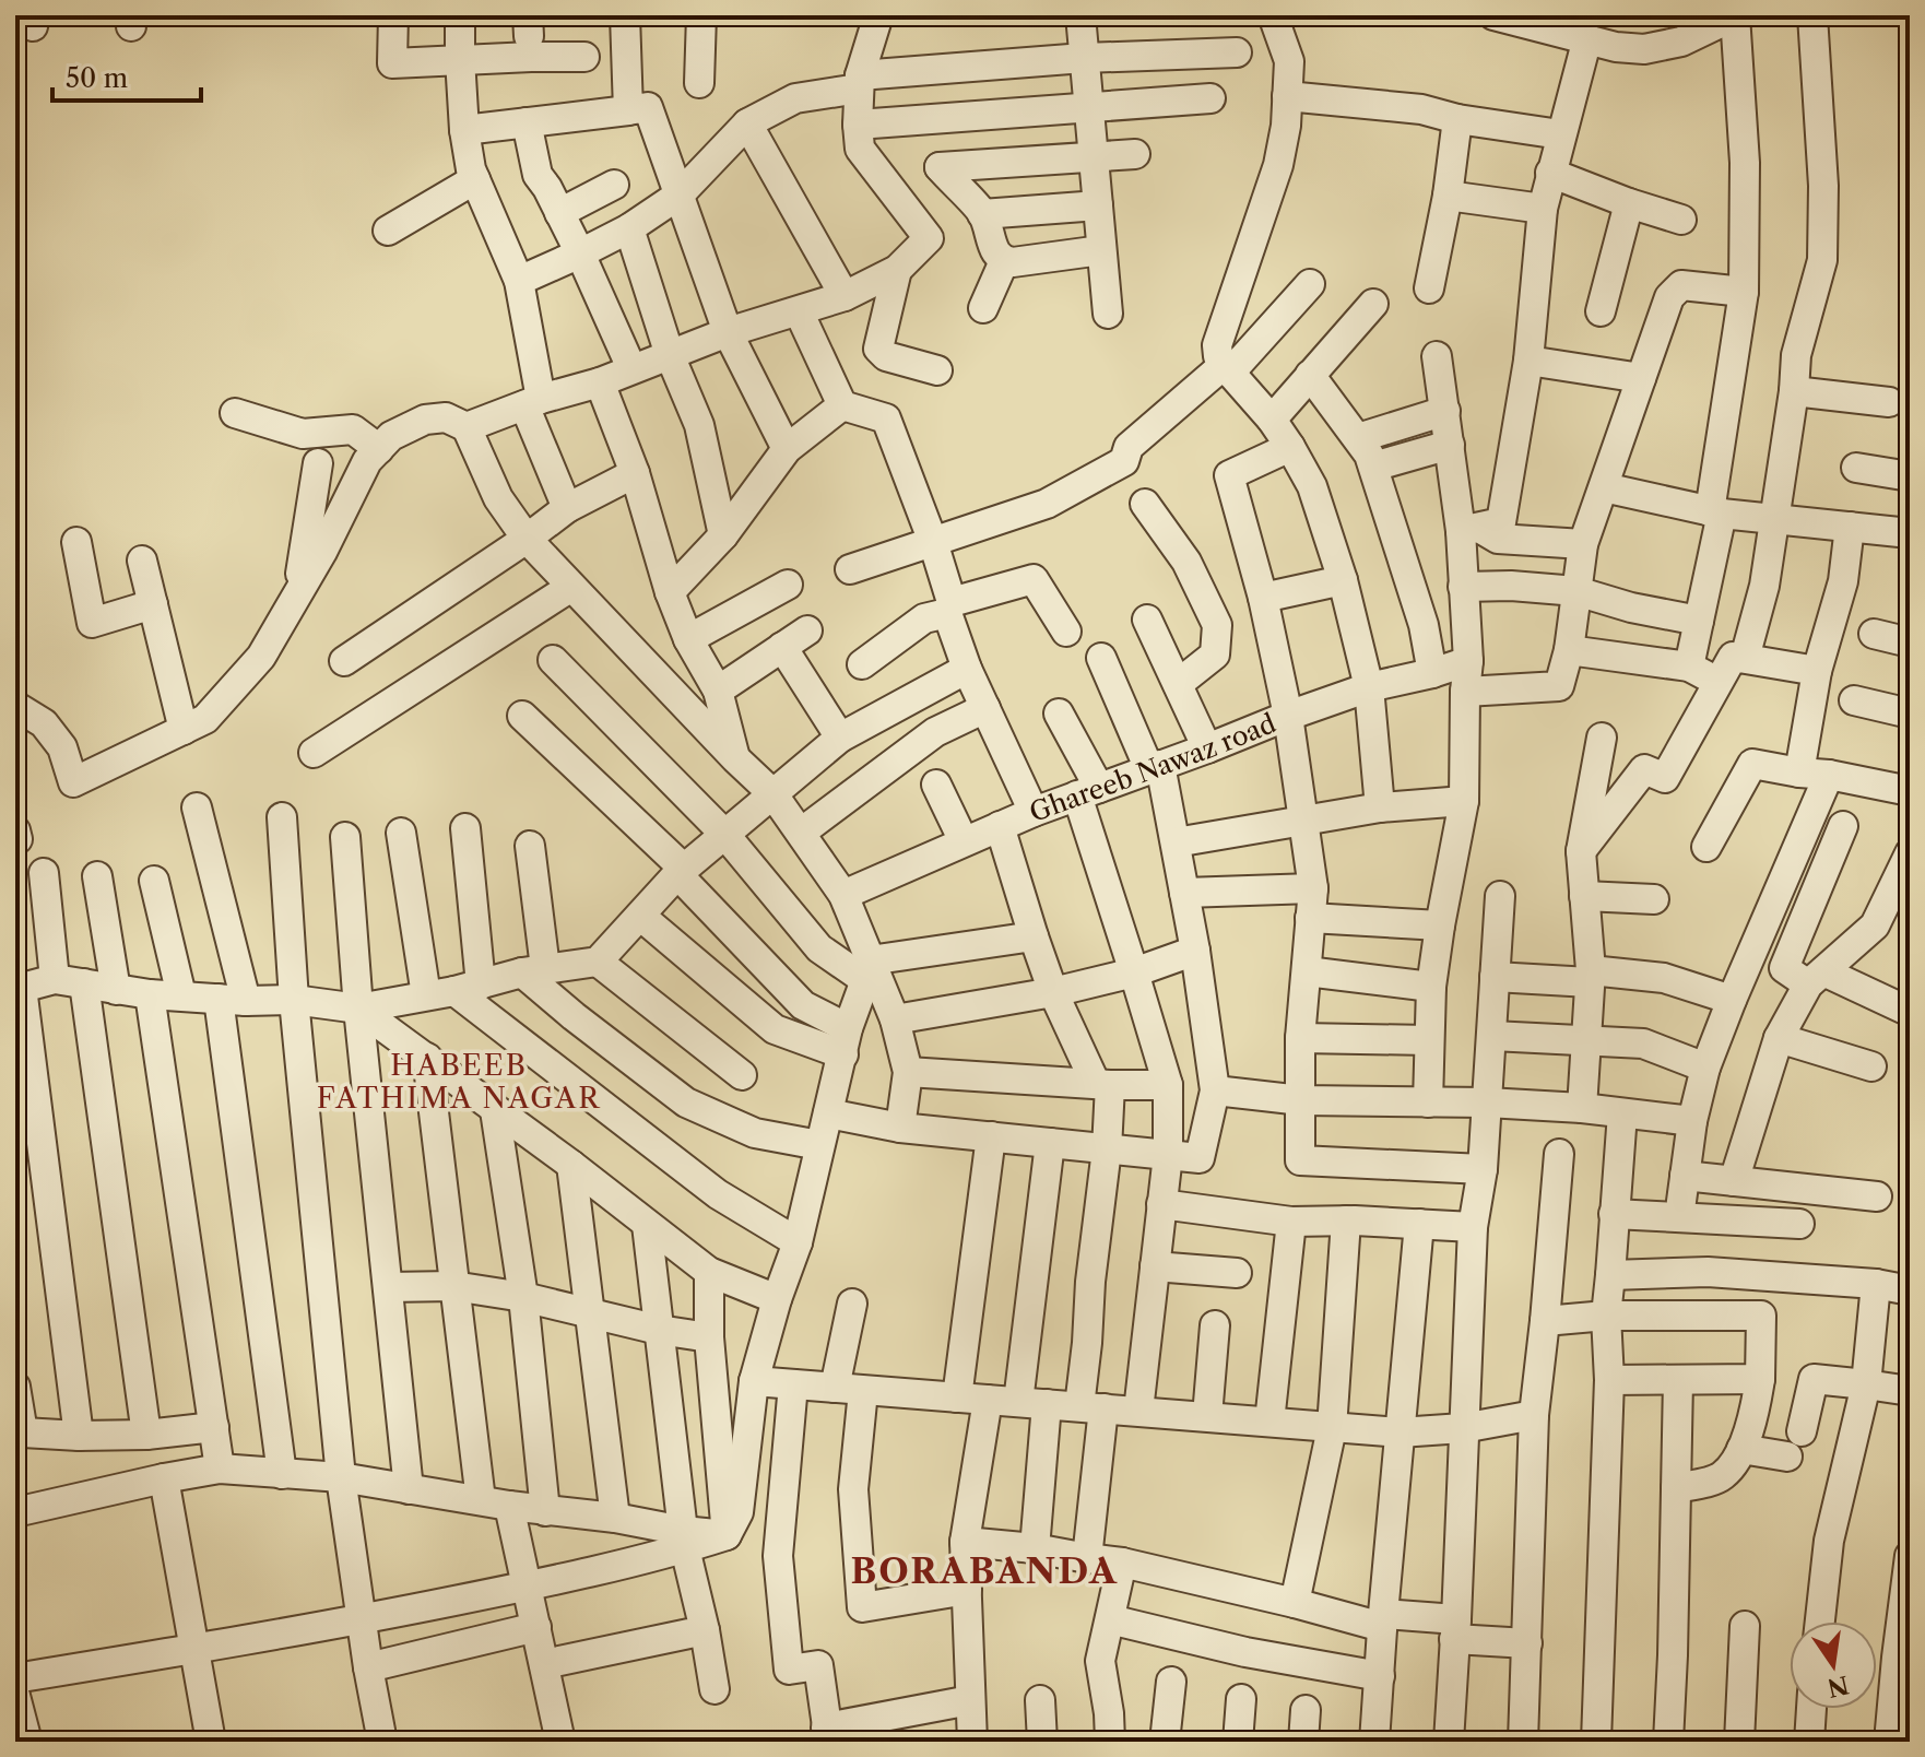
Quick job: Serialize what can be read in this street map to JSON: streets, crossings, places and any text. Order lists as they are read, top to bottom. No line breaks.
{"streets":{"street":["Ghareeb Nawaz road"]},"districts":["HABEEB FATHIMA NAGAR","BORABANDA"],"scale_bar":"50 m","north":"bottom"}
